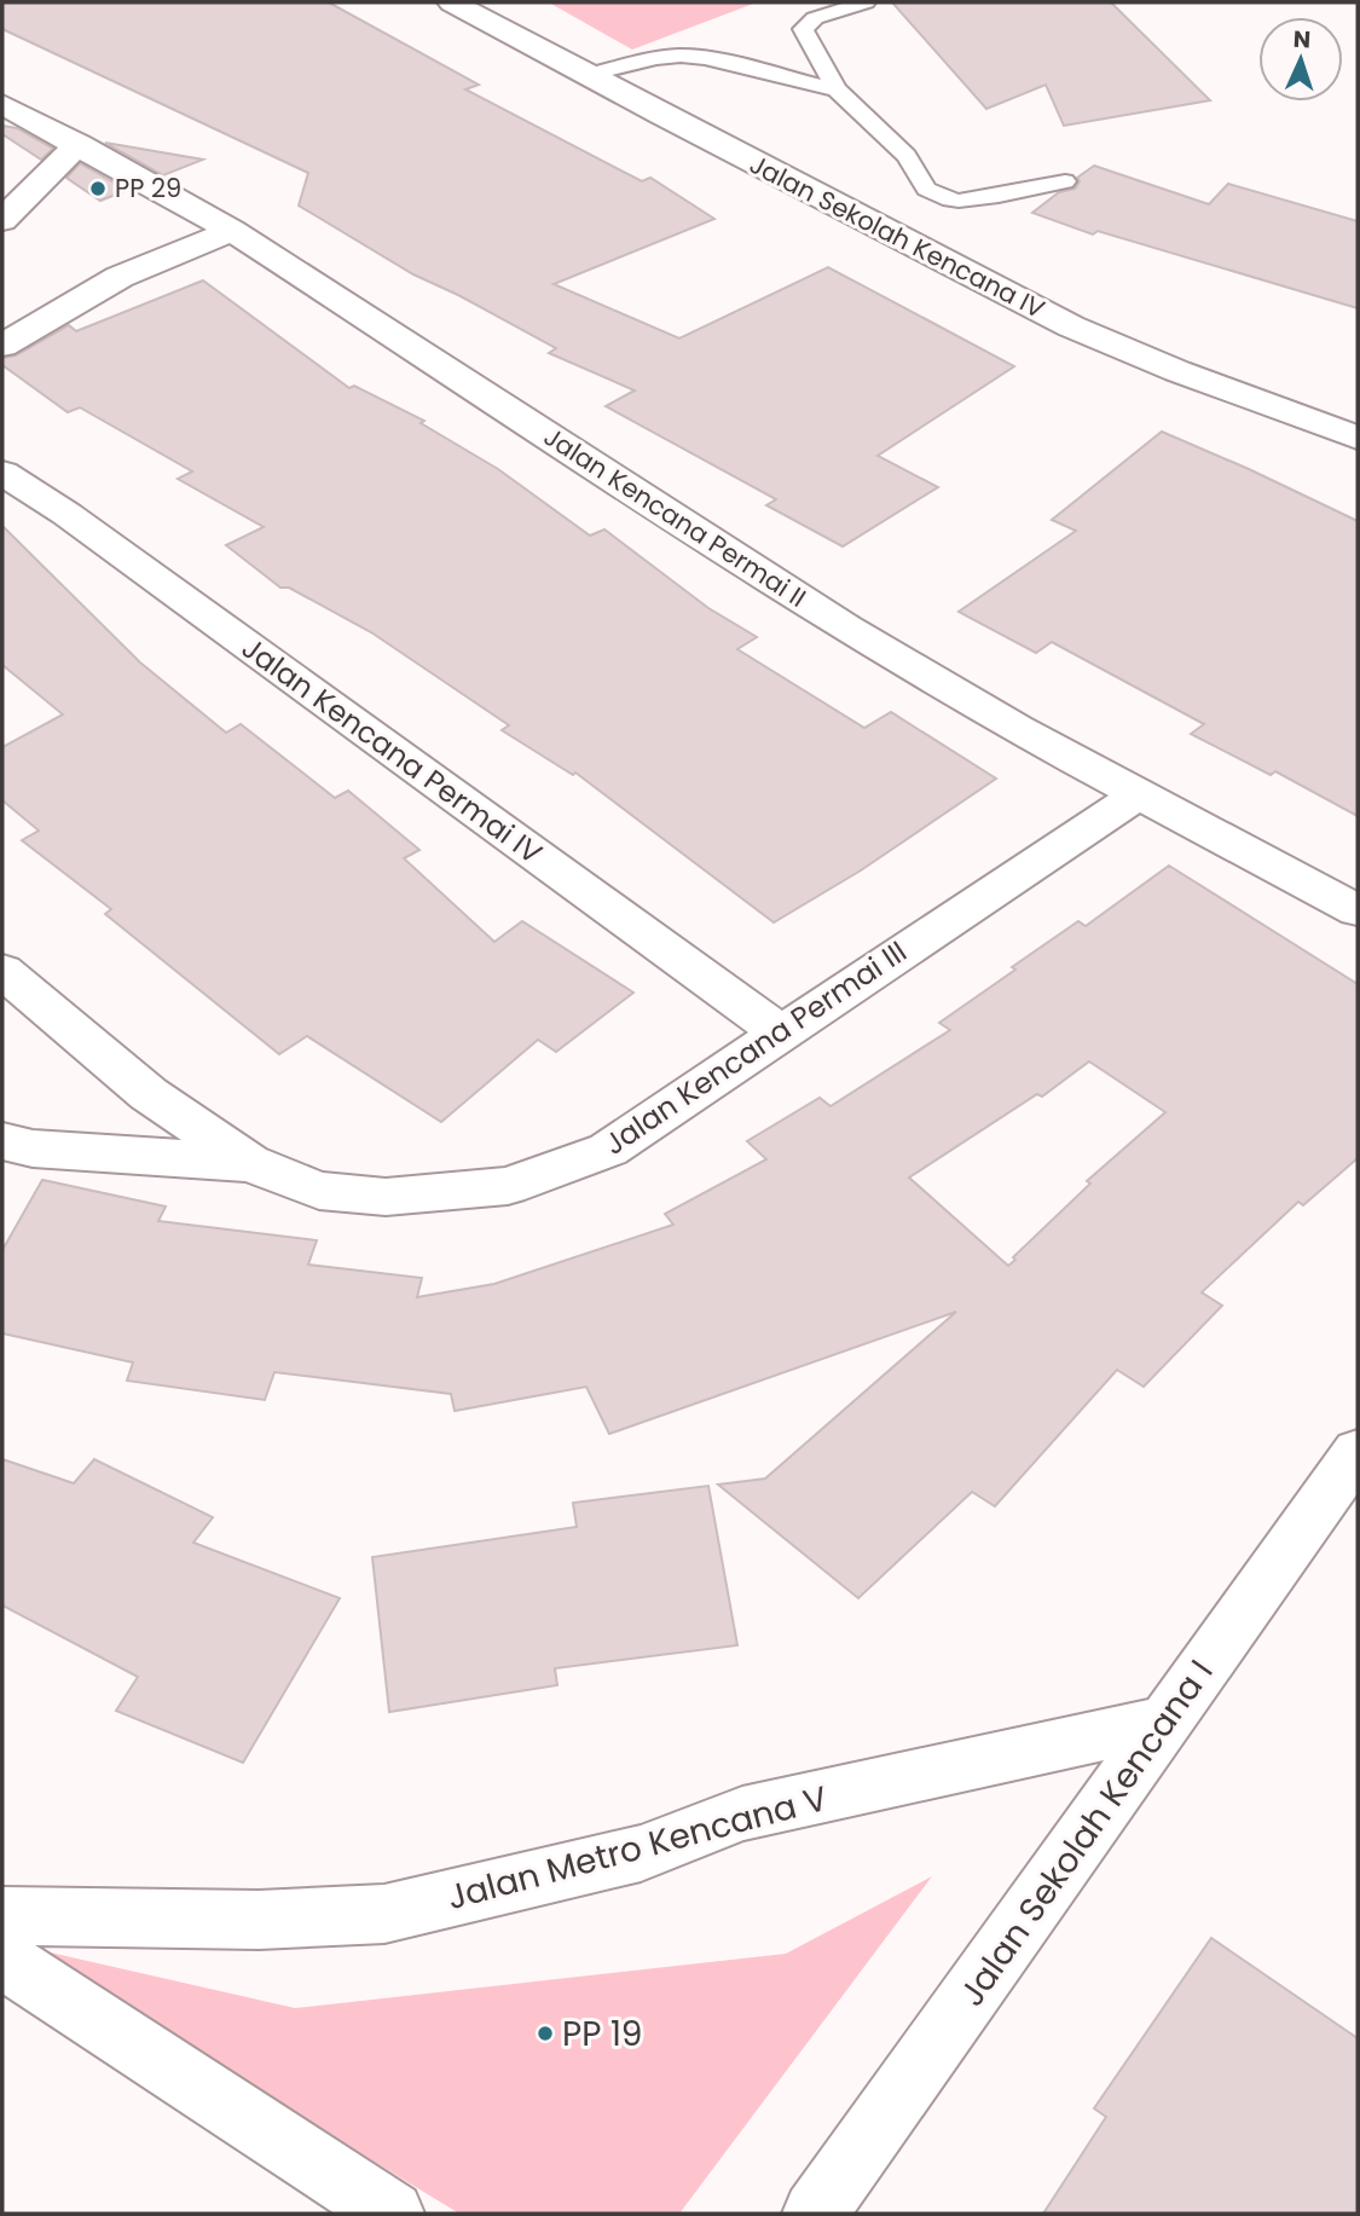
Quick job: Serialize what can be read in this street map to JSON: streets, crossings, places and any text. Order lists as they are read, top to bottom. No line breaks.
{"streets":{"street":["Jalan Sekolah Kencana IV","Jalan Kencana Permai II","Jalan Kencana Permai IV","Jalan Kencana Permai III","Jalan Sekolah Kencana I","Jalan Metro Kencana V"]},"crossings":[["Jalan Kencana Permai II","Jalan Kencana Permai III"],["Jalan Kencana Permai IV","Jalan Kencana Permai III"],["Jalan Sekolah Kencana I","Jalan Metro Kencana V"]],"places":["PP 29","PP 19"],"north":"top"}
